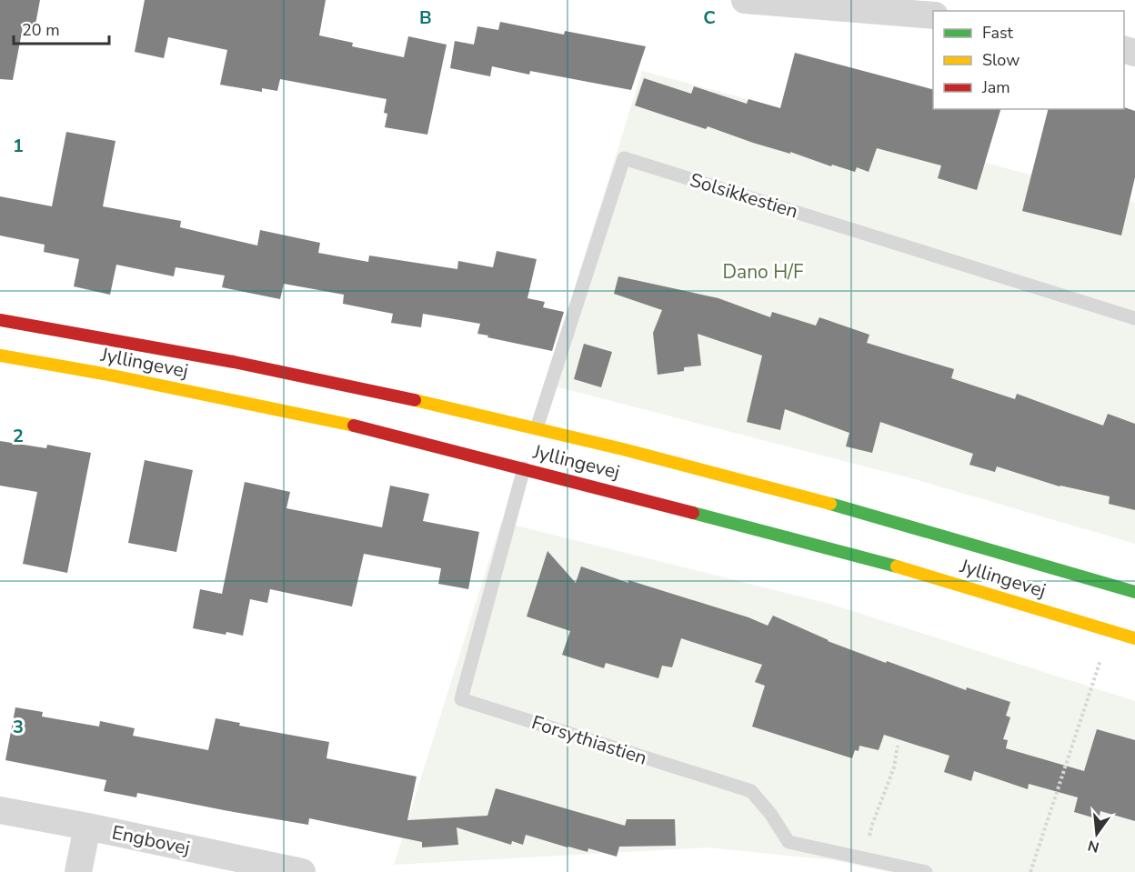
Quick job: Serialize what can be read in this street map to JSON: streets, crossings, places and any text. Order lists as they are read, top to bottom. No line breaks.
{"streets":{"street":["Jyllingevej","Engbovej"],"lane":["Solsikkestien","Forsythiastien"]},"crossings":[["Solsikkestien","Jyllingevej"],["Jyllingevej","Forsythiastien"]],"parks":["Dano H/F"],"legend":["Fast","Slow","Jam"],"scale_bar":"20 m","north":"bottom","grid":{"columns":["B","C"],"rows":["1","2","3"]}}
